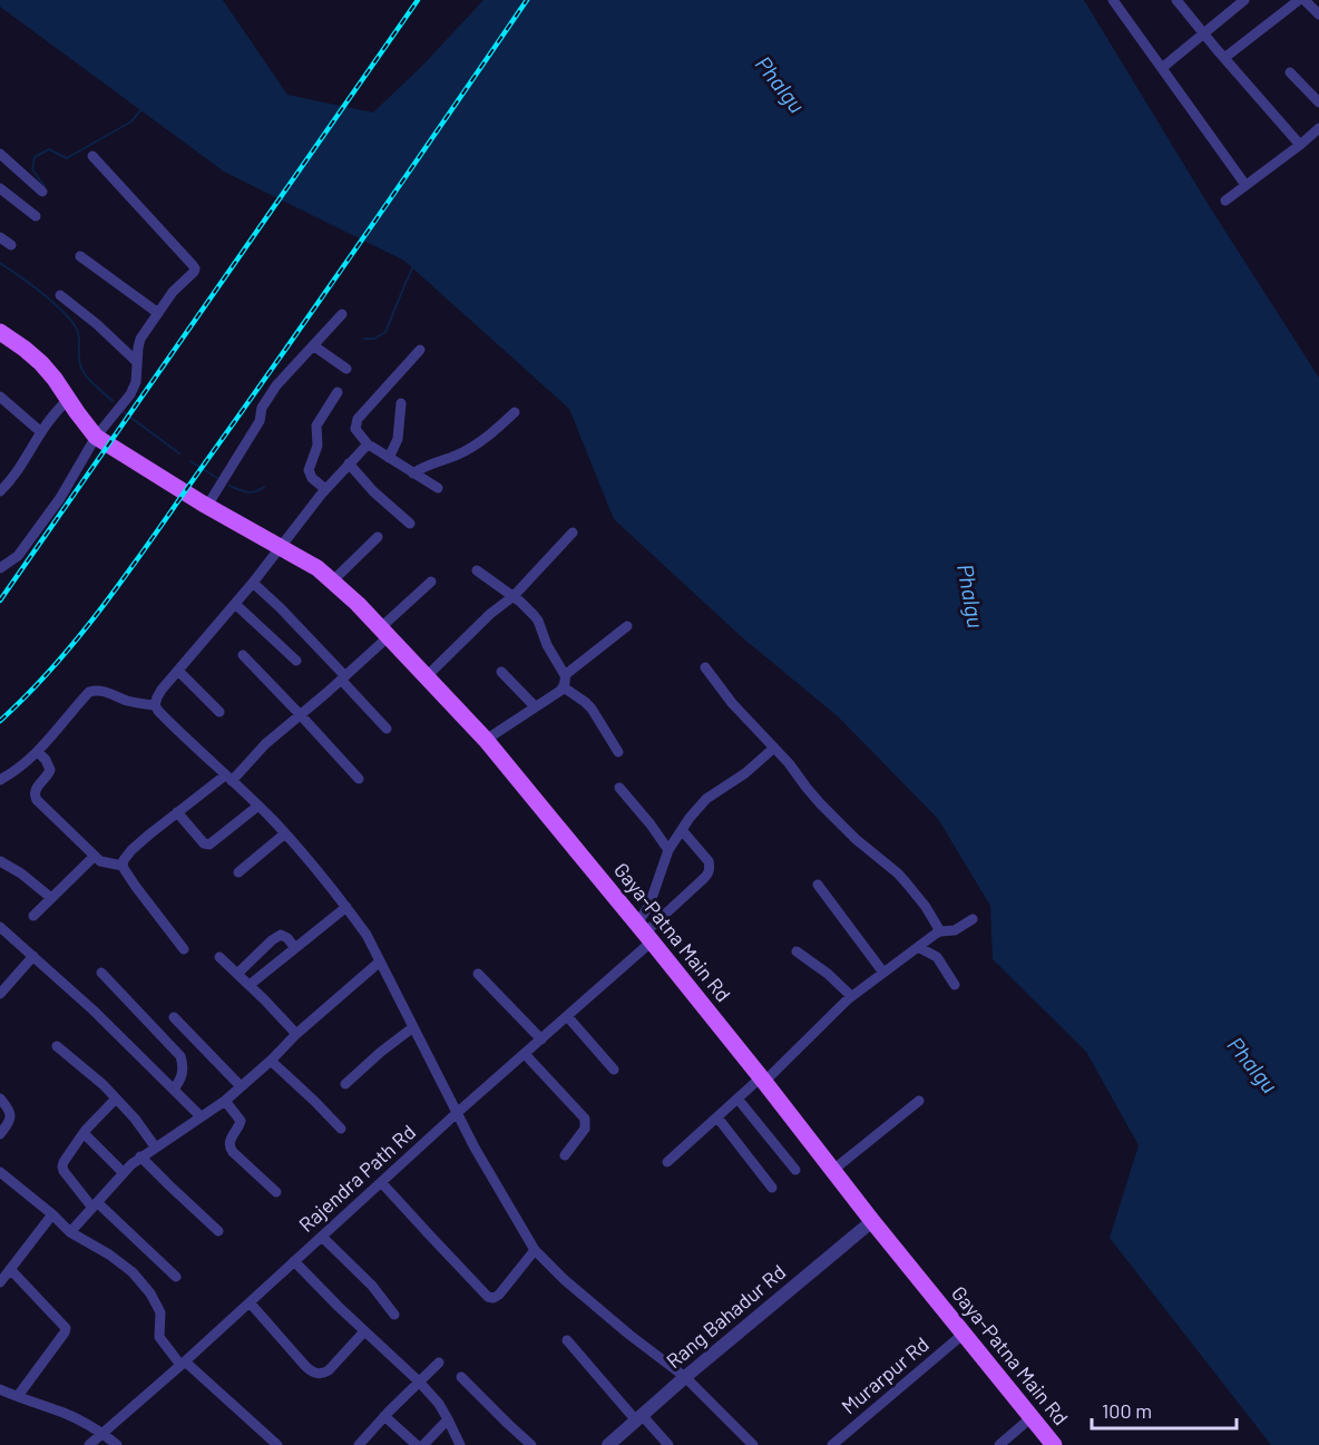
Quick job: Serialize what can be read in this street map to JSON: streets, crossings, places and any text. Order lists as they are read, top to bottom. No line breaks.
{"streets":{"main road":["Gaya-Patna Main Rd"],"street":["Rajendra Path Rd","Rang Bahadur Rd","Murarpur Rd"]},"crossings":[["Gaya-Patna Main Rd","Rajendra Path Rd"],["Gaya-Patna Main Rd","Rang Bahadur Rd"],["Gaya-Patna Main Rd","Murarpur Rd"]],"water":["Phalgu"],"scale_bar":"100 m"}
